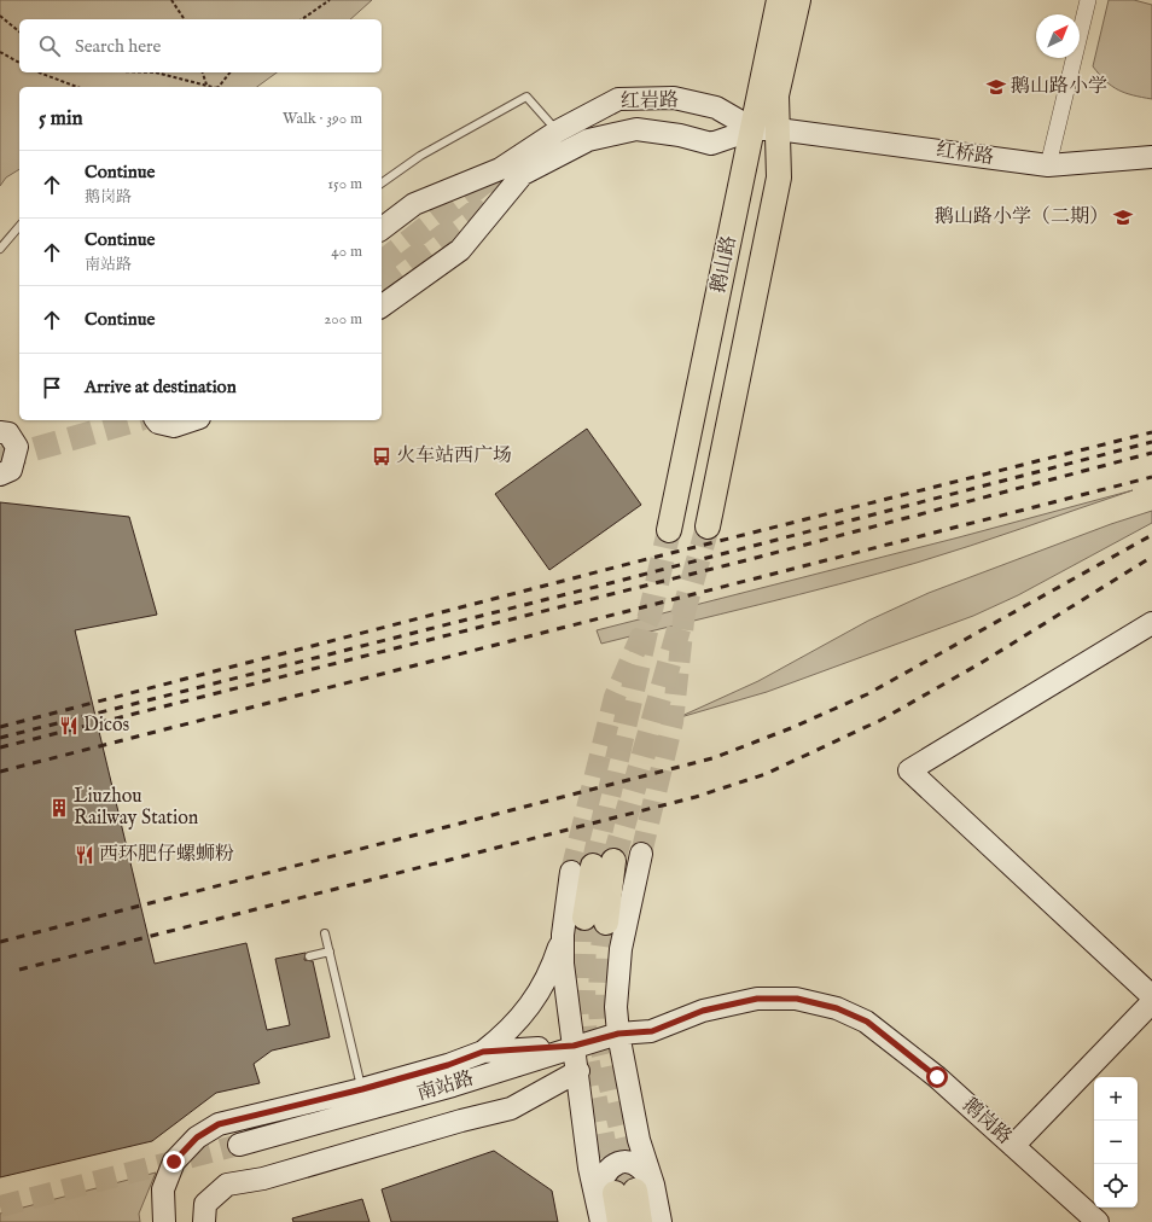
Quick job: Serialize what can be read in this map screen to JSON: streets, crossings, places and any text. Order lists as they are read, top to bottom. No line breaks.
{"streets":{"main road":["鹅山路"],"street":["红岩路","红桥路","南站路","鹅岗路"]},"crossings":[["红岩路","红桥路"],["红岩路","鹅山路"],["红桥路","鹅山路"],["南站路","鹅岗路"]],"places":{"school or university":["鹅山路小学","鹅山路小学（二期）"],"bus stop":["火车站西广场"],"restaurant":["Dicos","西环肥仔螺蛳粉"],"building":["Liuzhou Railway Station"]},"north":"top right","page":{"search":"Search here","heading":["5 min","Walk · 390 m"],"list":[["Continue","鹅岗路","150 m"],["Continue","南站路","40 m"],["Continue","200 m"],"Arrive at destination"],"map_buttons":["+","−"]}}
